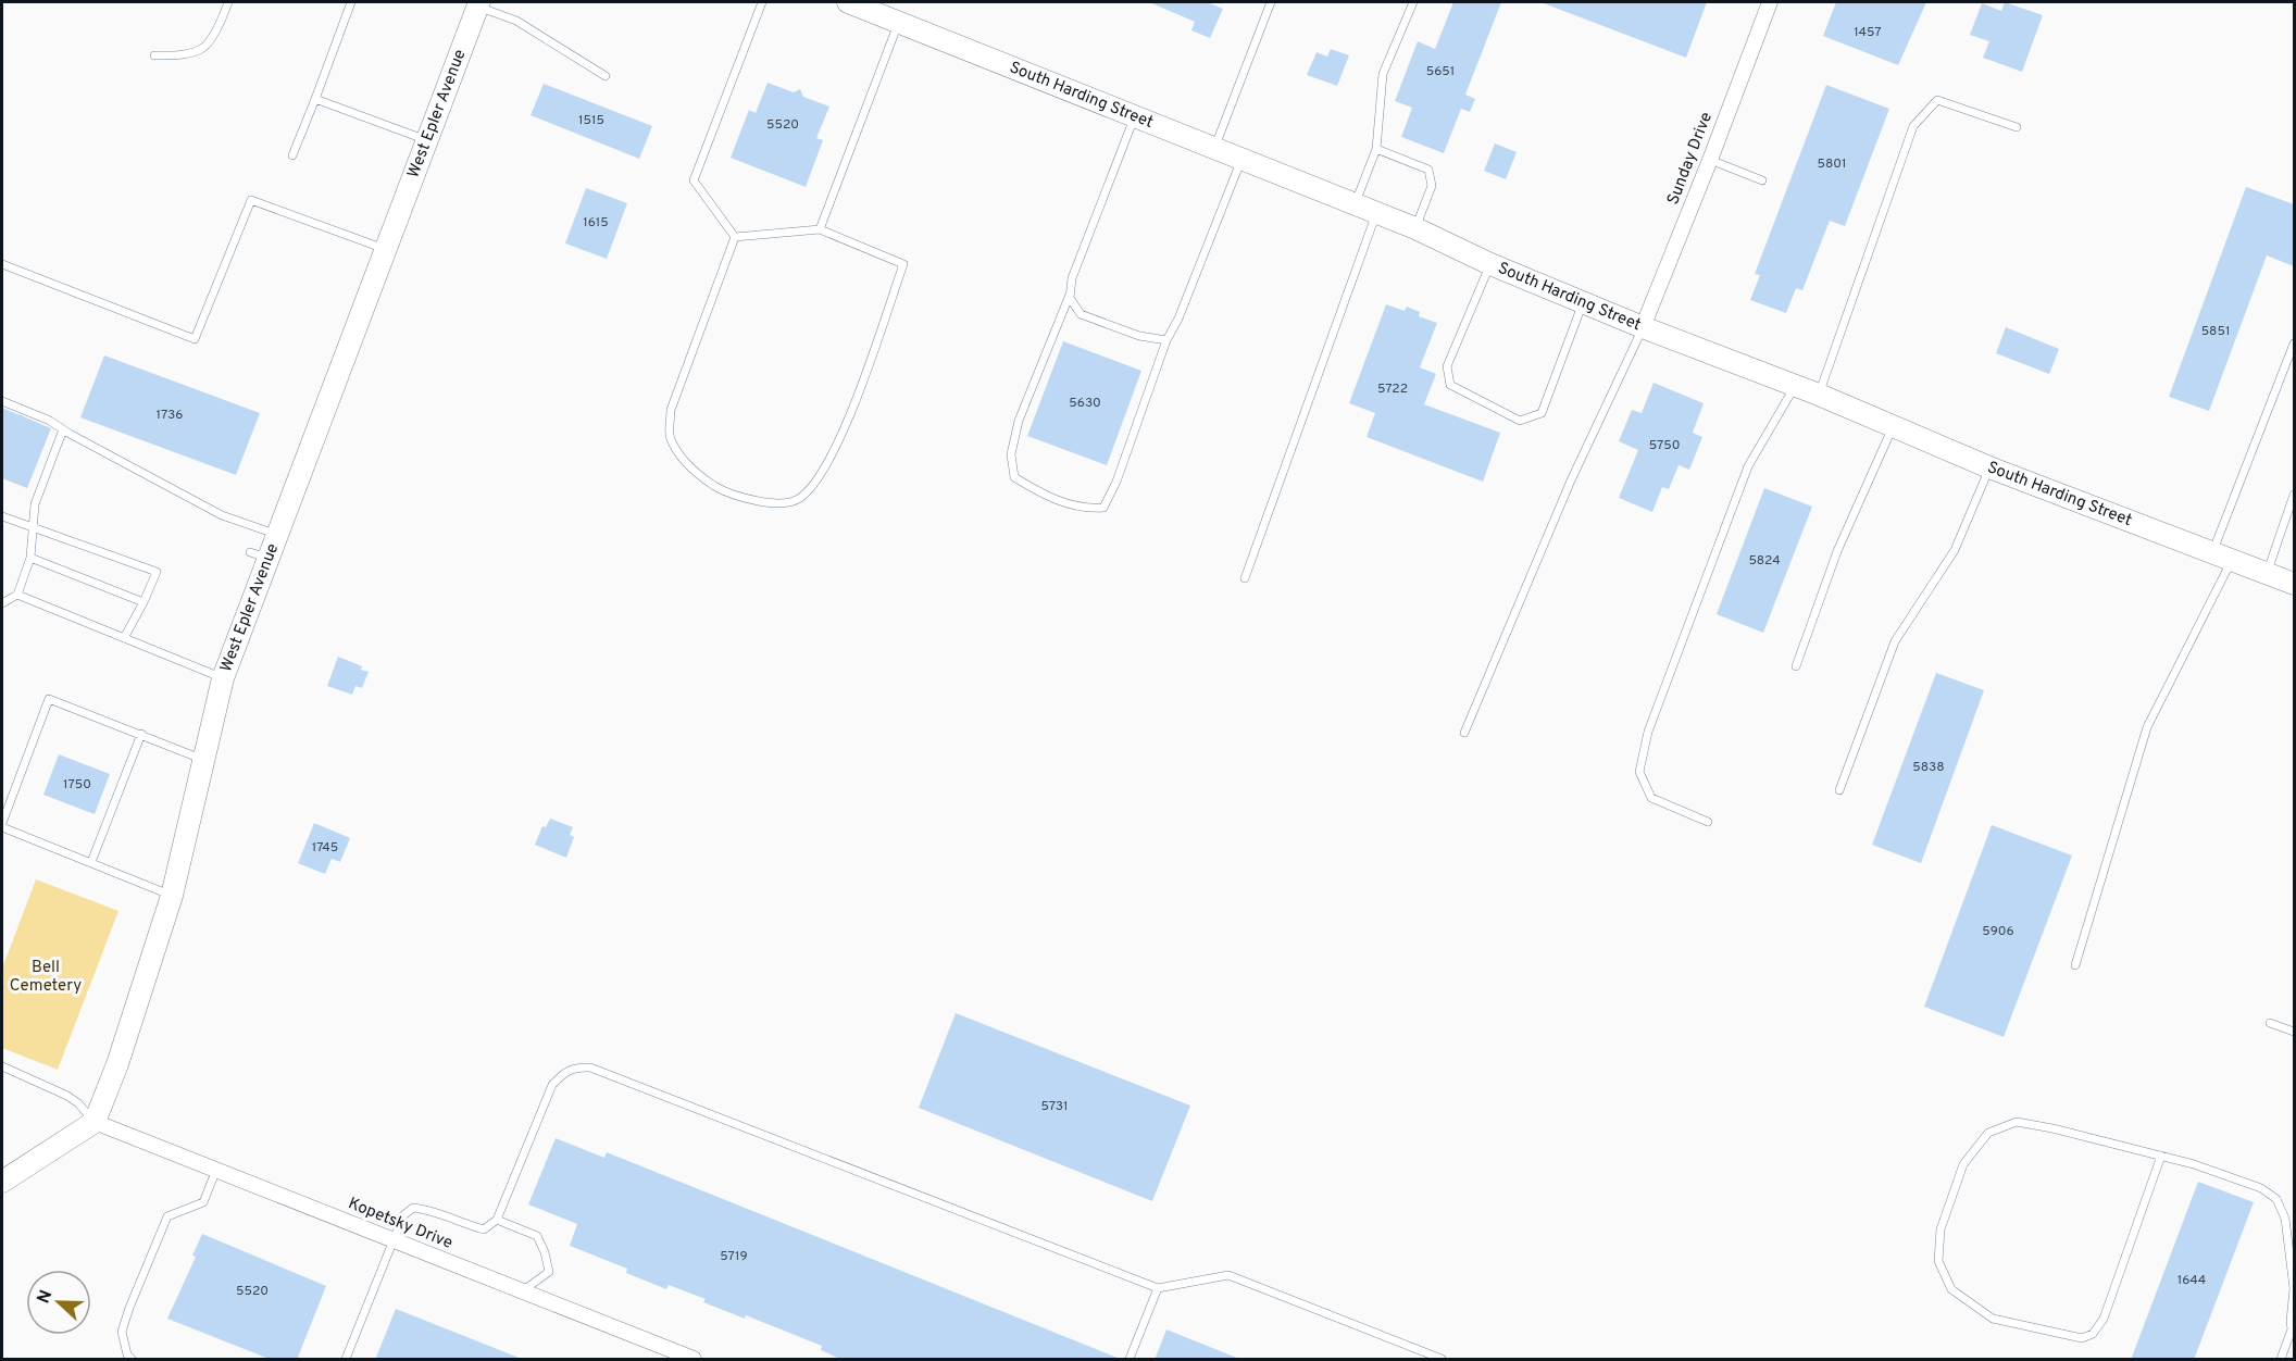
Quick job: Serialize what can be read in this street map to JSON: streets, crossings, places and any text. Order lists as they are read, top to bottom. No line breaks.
{"streets":{"street":["South Harding Street","West Epler Avenue","Sunday Drive","Kopetsky Drive"]},"crossings":[["South Harding Street","Sunday Drive"],["West Epler Avenue","Kopetsky Drive"]],"parks":["Bell Cemetery"],"house_numbers":["1457","5651","1515","5520","5801","1615","5851","5722","5630","1736","5750","5824","5838","1750","1745","5906","5731","5719","1644","5520"],"north":"left"}
